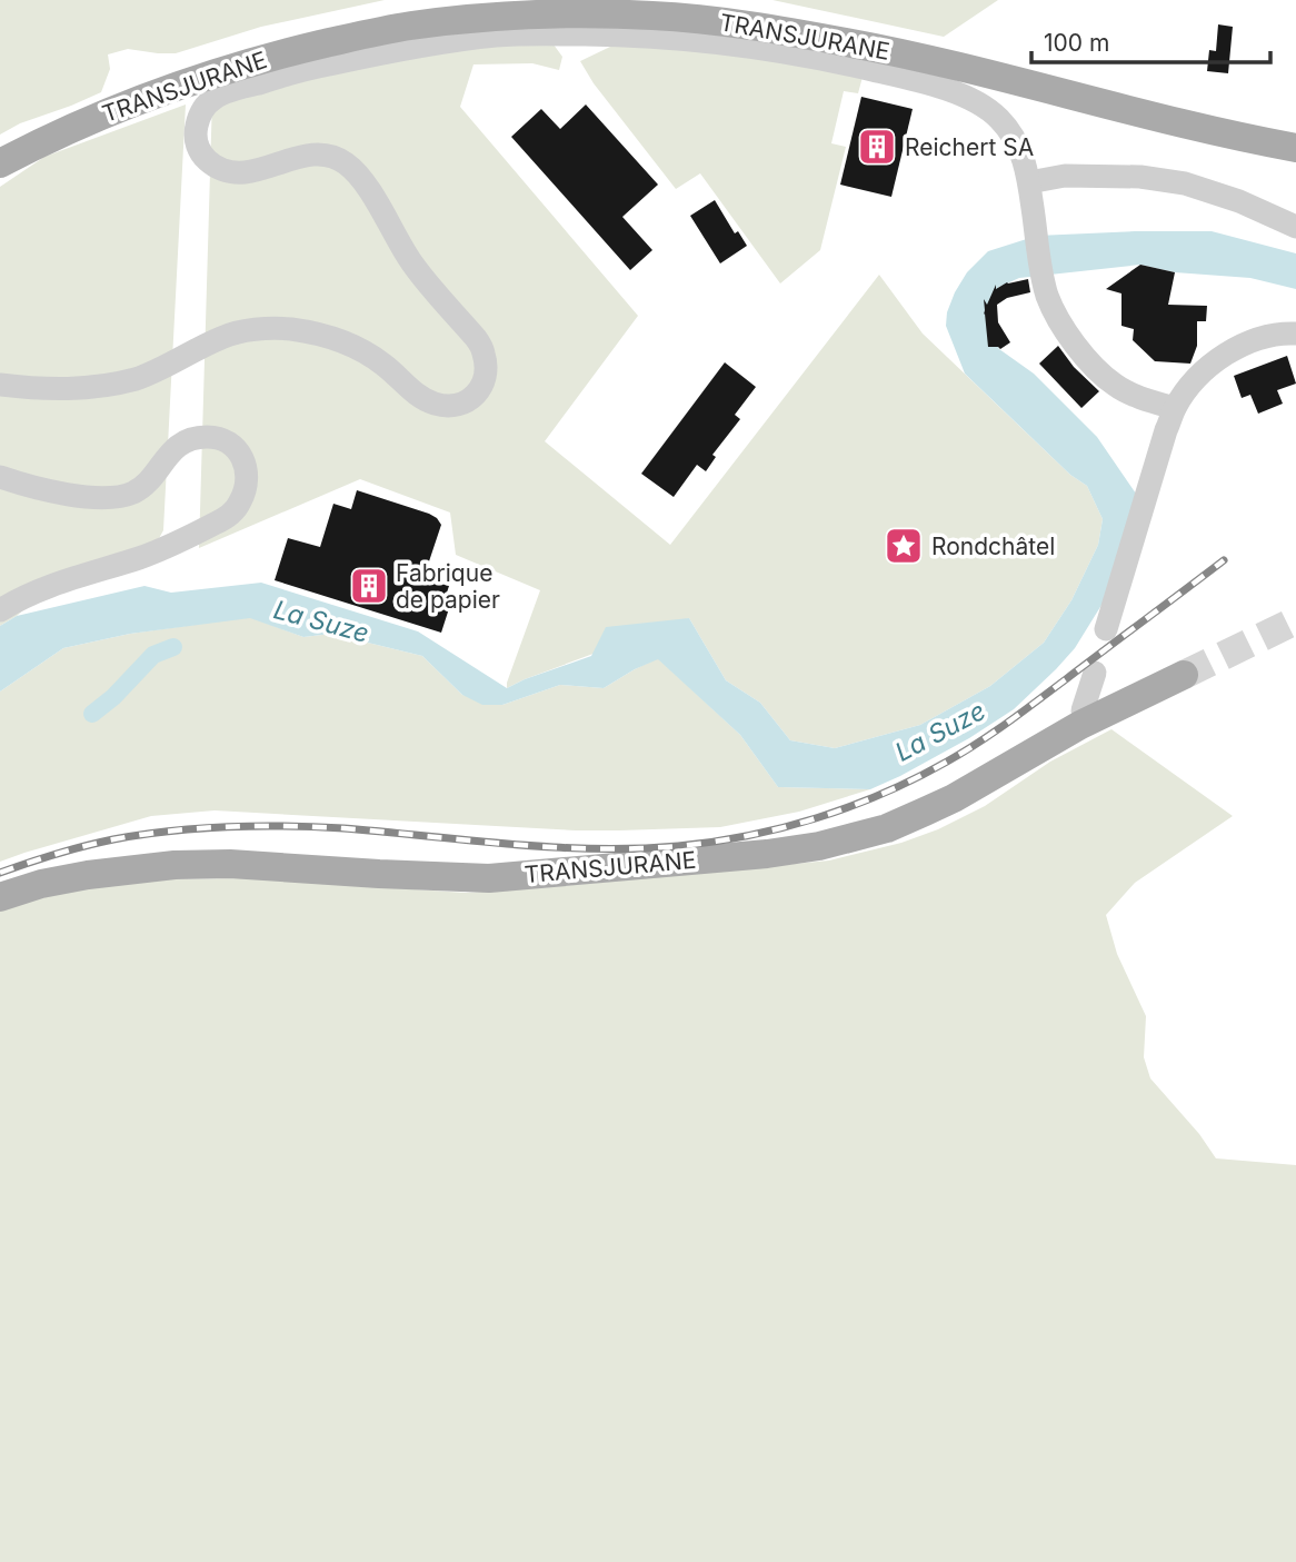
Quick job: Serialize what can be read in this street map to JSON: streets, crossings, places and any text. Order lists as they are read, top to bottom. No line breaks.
{"streets":{"main road":["TRANSJURANE"]},"water":["La Suze"],"places":{"building":["Reichert SA","Fabrique de papier"],"place":["Rondchâtel"]},"scale_bar":"100 m"}
